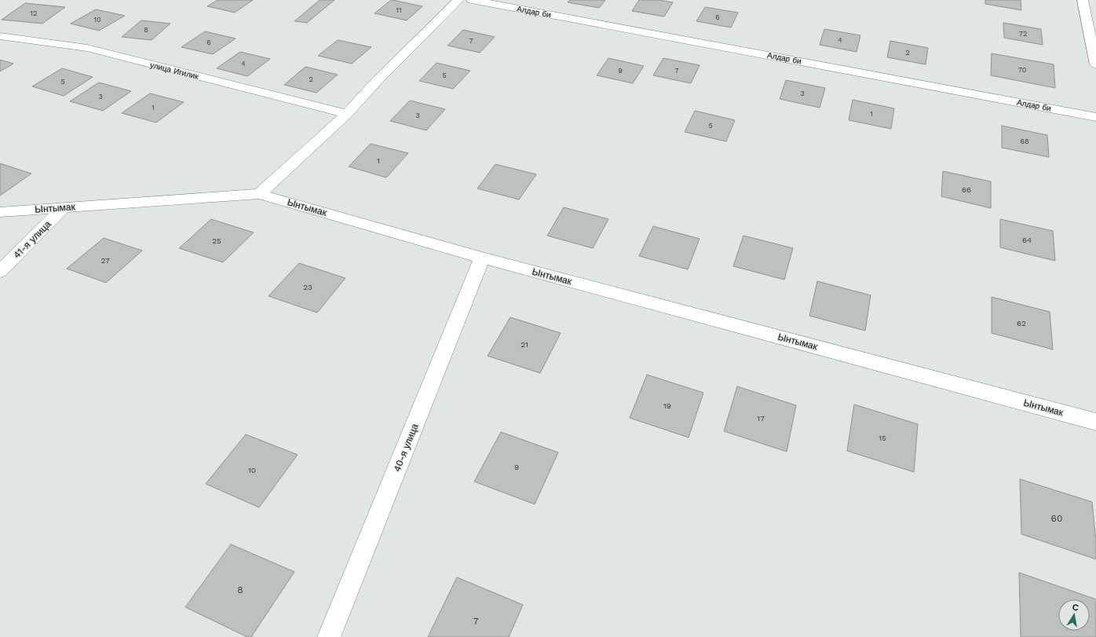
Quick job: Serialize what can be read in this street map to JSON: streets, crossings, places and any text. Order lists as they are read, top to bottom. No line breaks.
{"streets":{"street":["Алдар би","улица Игилик","Ынтымак","41-я улица","40-я улица"]},"crossings":[["Ынтымак","41-я улица"],["Ынтымак","40-я улица"]],"house_numbers":["11","12","6","10","8","72","4","7","6","2","4","70","9","7","5","2","5","3","3","1","1","3","5","68","1","66","64","25","27","23","62","21","19","17","15","9","10","60","8","7"],"north":"top"}
